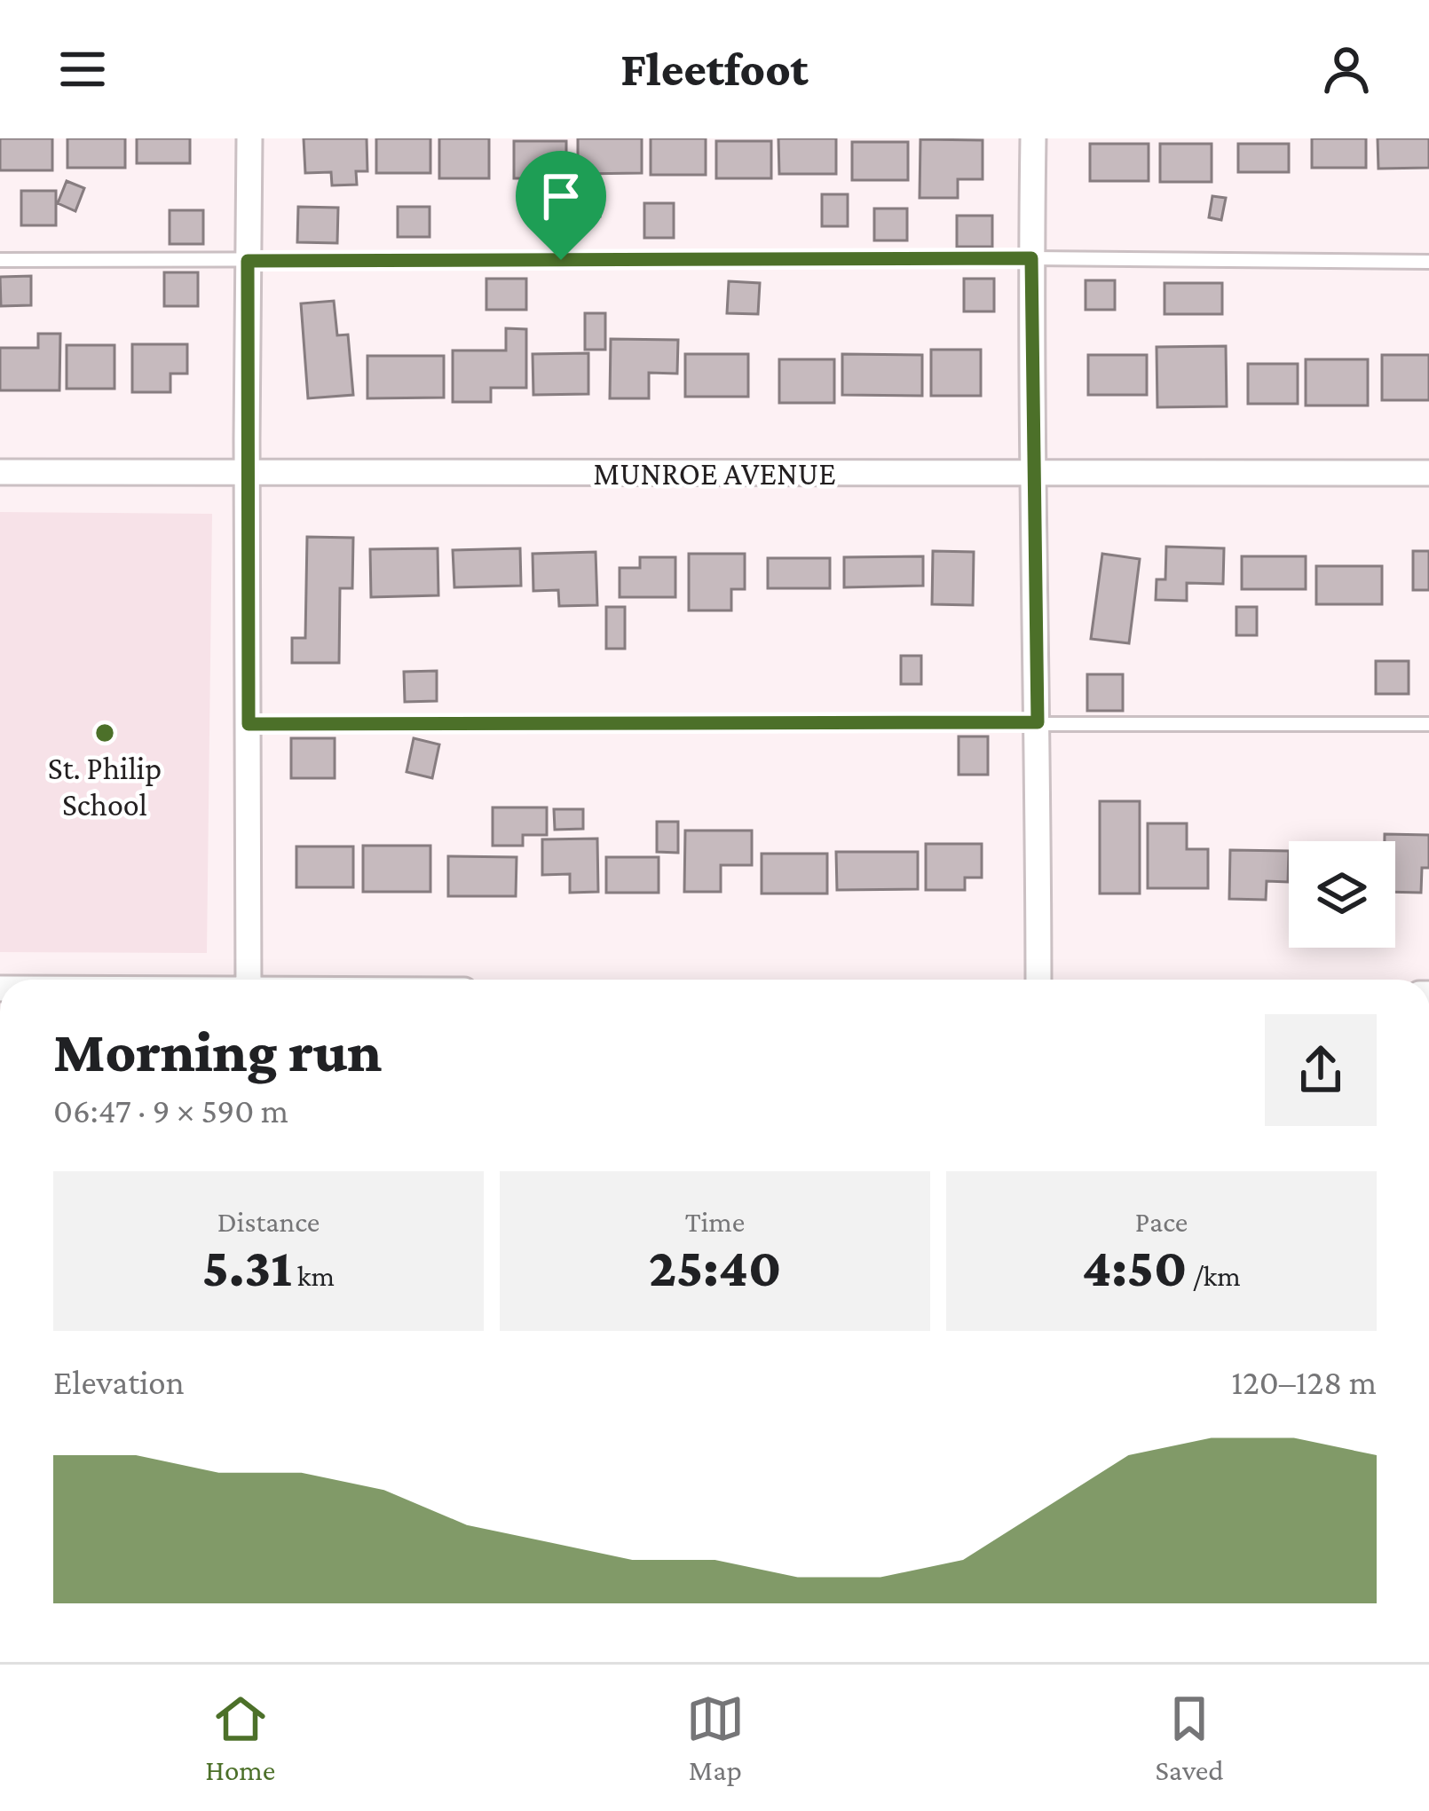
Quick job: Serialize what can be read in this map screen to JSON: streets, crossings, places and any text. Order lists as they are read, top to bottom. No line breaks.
{"streets":{"street":["MUNROE AVENUE"]},"places":["St. Philip School"],"page":{"header":"Fleetfoot","heading":["Morning run","06:47 · 9 × 590 m"],"stats":[["Distance","5.31 km"],["Time","25:40"],["Pace","4:50 /km"]],"chart":["Elevation","120–128 m"],"tabs":["Home","Map","Saved"]}}
